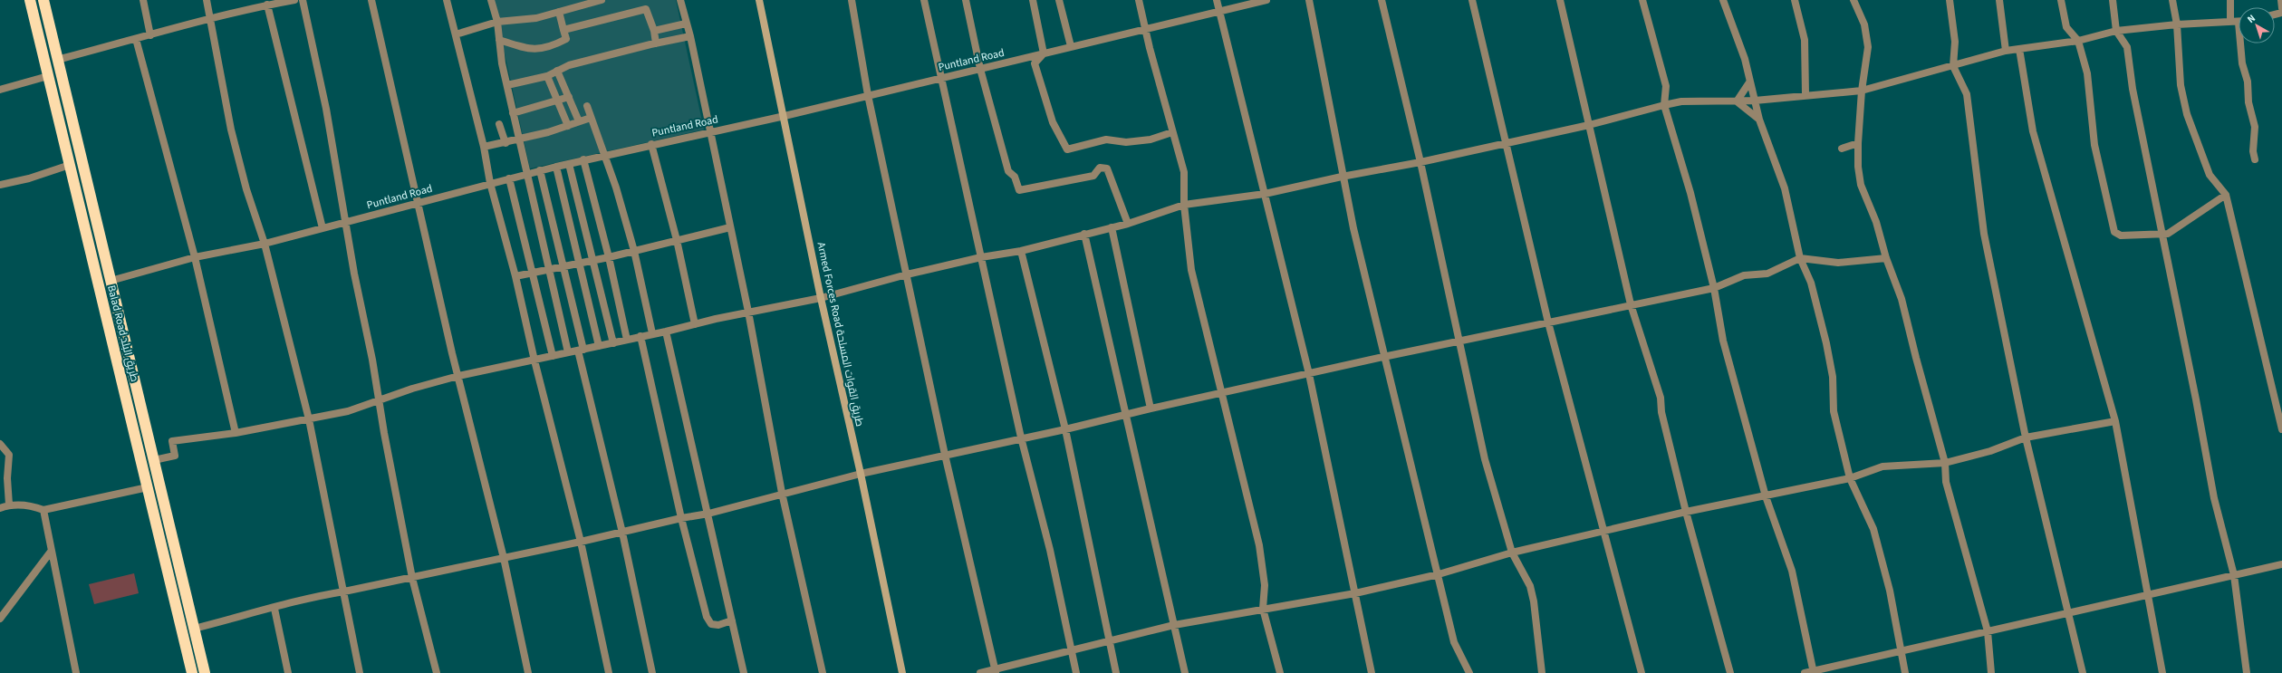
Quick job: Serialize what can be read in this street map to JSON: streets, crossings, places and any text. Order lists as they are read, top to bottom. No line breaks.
{"streets":{"highway":["Balad Road طريق البلد"],"street":["Puntland Road","Armed Forces Road طريق القوات المسلحة"]},"crossings":[["Puntland Road","Balad Road طريق البلد"],["Puntland Road","Armed Forces Road طريق القوات المسلحة"]],"north":"top left"}
